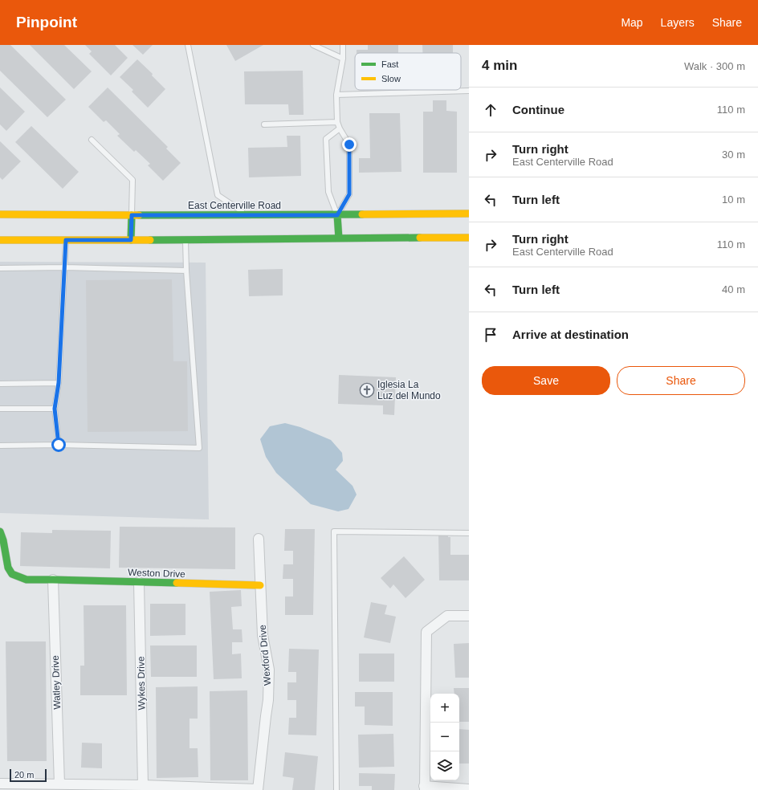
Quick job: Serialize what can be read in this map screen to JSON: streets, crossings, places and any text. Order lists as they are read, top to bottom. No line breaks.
{"streets":{"main road":["East Centerville Road","Weston Drive"],"street":["Wexford Drive","Watley Drive","Wykes Drive"]},"crossings":[["Weston Drive","Wexford Drive"],["Weston Drive","Watley Drive"],["Weston Drive","Wykes Drive"]],"places":{"church":["Iglesia La Luz del Mundo"]},"legend":["Fast","Slow"],"scale_bar":"20 m","page":{"header":"Pinpoint","nav":["Map","Layers","Share"],"heading":["4 min","Walk · 300 m"],"list":[["Continue","110 m"],["Turn right","East Centerville Road","30 m"],["Turn left","10 m"],["Turn right","East Centerville Road","110 m"],["Turn left","40 m"],"Arrive at destination"],"buttons":["Save","Share"],"map_buttons":["+","−"],"scale":"20 m"}}
